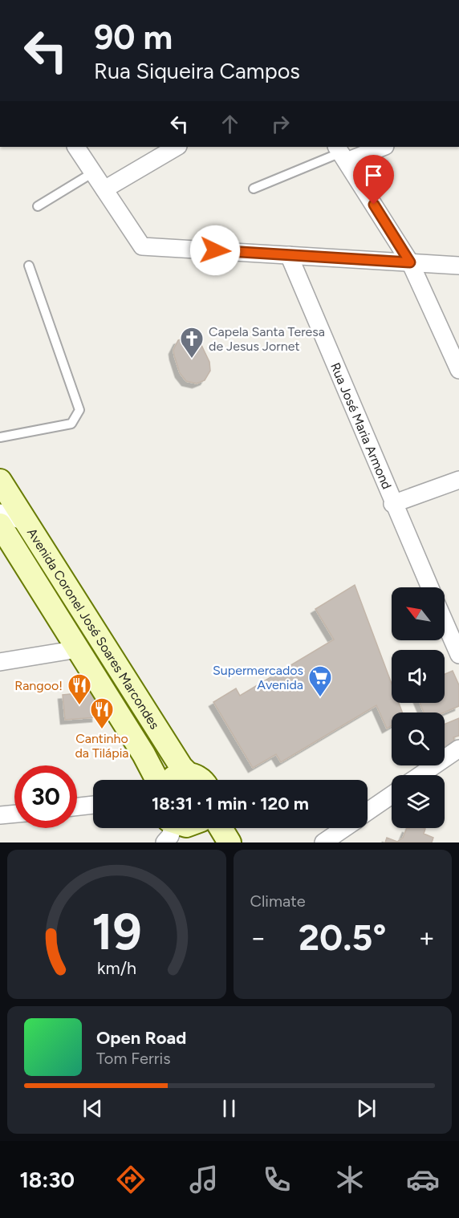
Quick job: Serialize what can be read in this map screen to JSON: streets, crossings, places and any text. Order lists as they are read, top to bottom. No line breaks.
{"streets":{"main road":["Avenida Coronel José Soares Marcondes"],"street":["Rua José Maria Armond"]},"places":{"church":["Capela Santa Teresa de Jesus Jornet"],"supermarket":["Supermercados Avenida"],"restaurant":["Rangoo!","Cantinho da Tilápia"]},"north":"top left","page":{"turn":["90 m","Rua Siqueira Campos"],"limit":"30","trip":"18:31 · 1 min · 120 m","tile":"Climate","heat":["−","20.5°","+"],"song":["Open Road","Tom Ferris"],"tabs":"18:30","gauge":["19","km/h"]}}
